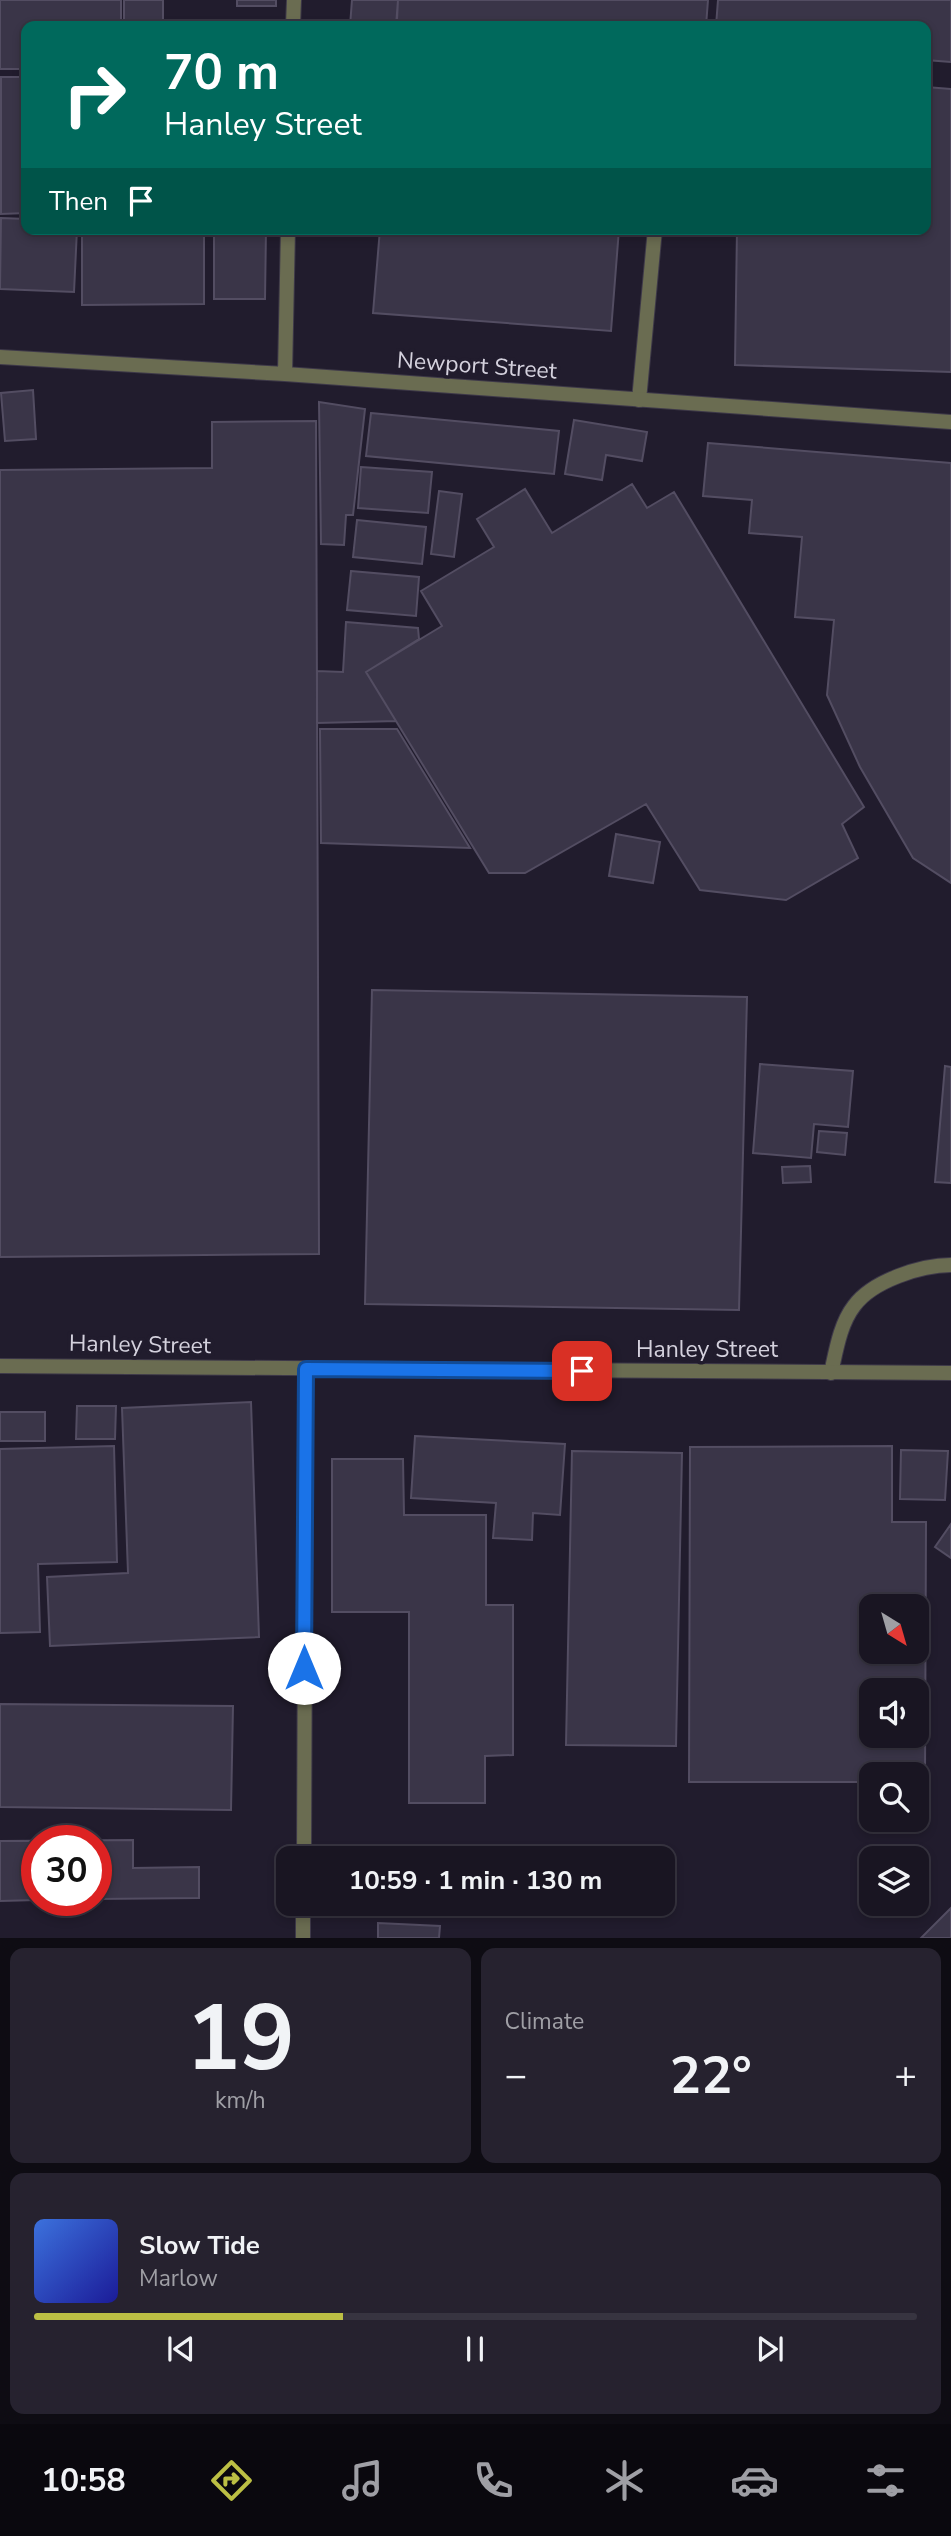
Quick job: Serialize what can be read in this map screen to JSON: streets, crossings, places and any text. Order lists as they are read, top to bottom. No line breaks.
{"streets":{"street":["Newport Street","Hanley Street"]},"north":"bottom right","page":{"turn":["70 m","Hanley Street"],"then":"Then","limit":"30","trip":"10:59 · 1 min · 130 m","tile":[["19","km/h"],"Climate"],"heat":["−","22°","+"],"song":["Slow Tide","Marlow"],"tabs":"10:58"}}
